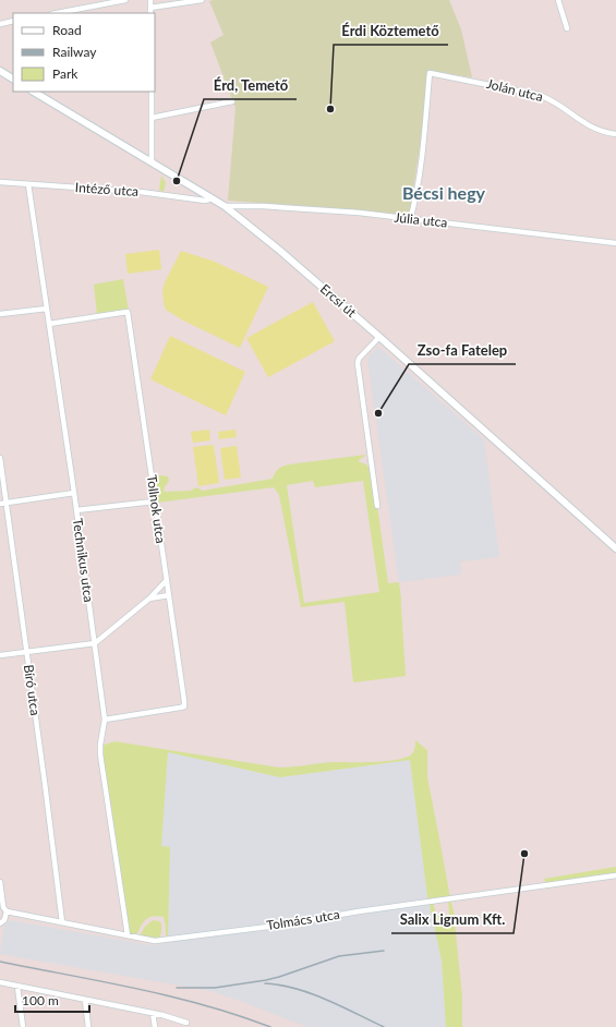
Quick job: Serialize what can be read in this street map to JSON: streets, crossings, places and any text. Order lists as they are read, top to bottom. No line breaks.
{"streets":{"main road":["Ercsi út"],"street":["Jolán utca","Intéző utca","Júlia utca","Tollnok utca","Technikus utca","Bíró utca","Tolmács utca"]},"crossings":[["Jolán utca","Júlia utca"],["Intéző utca","Ercsi út"],["Intéző utca","Technikus utca"],["Júlia utca","Ercsi út"],["Tollnok utca","Technikus utca"],["Technikus utca","Tolmács utca"],["Bíró utca","Tolmács utca"]],"districts":["Bécsi hegy"],"places":["Érdi Köztemető","Érd, Temető","Zso-fa Fatelep","Salix Lignum Kft."],"legend":["Road","Railway","Park"],"scale_bar":"100 m"}
